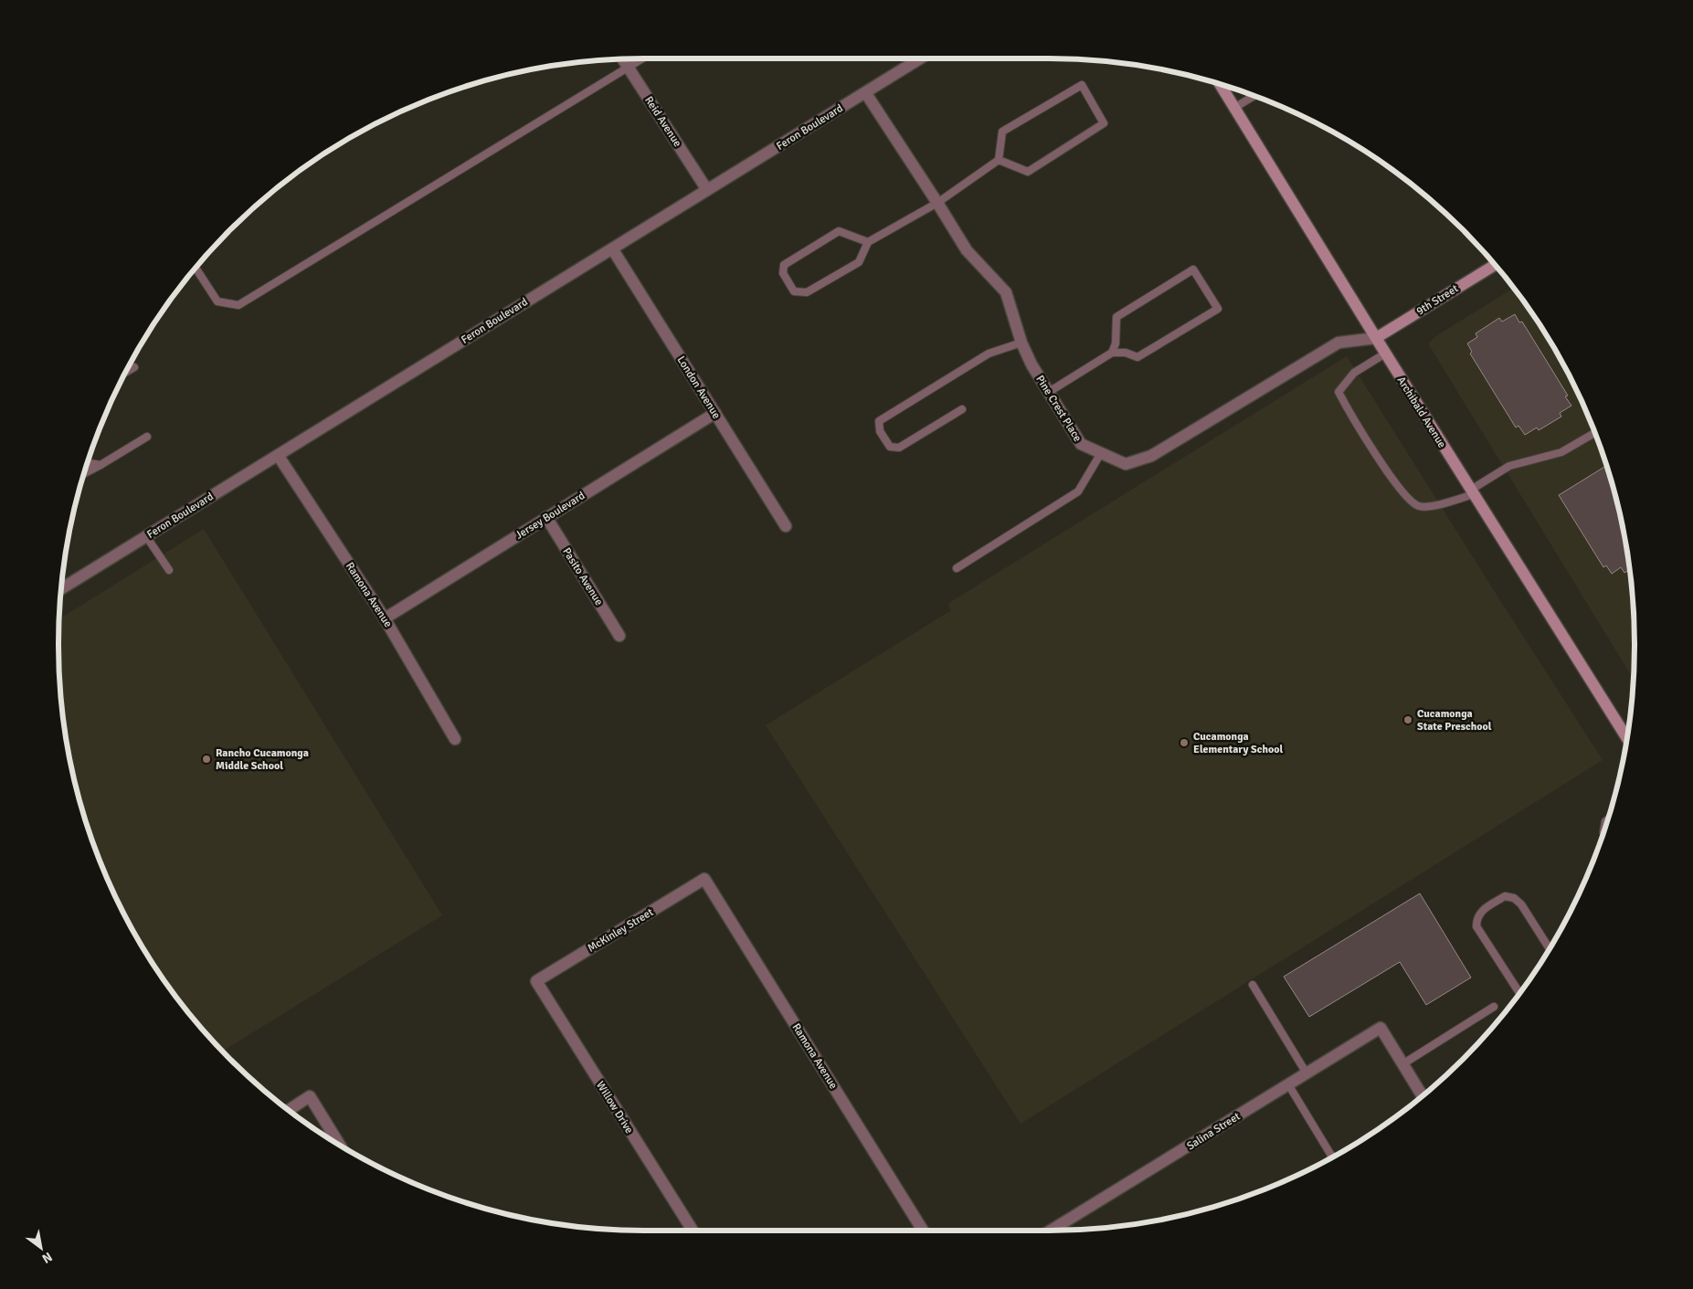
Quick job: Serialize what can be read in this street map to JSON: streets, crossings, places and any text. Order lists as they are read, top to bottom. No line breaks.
{"streets":{"main road":["9th Street","Archibald Avenue"],"street":["Reid Avenue","Feron Boulevard","London Avenue","Pine Crest Place","Jersey Boulevard","Pasito Avenue","Ramona Avenue","McKinley Street","Willow Drive","Salina Street"]},"crossings":[["Reid Avenue","Feron Boulevard"],["Feron Boulevard","London Avenue"],["Feron Boulevard","Pine Crest Place"],["Feron Boulevard","Ramona Avenue"],["9th Street","Pine Crest Place"],["9th Street","Archibald Avenue"],["London Avenue","Jersey Boulevard"],["Pine Crest Place","Archibald Avenue"],["Jersey Boulevard","Pasito Avenue"],["Jersey Boulevard","Ramona Avenue"],["Ramona Avenue","McKinley Street"],["McKinley Street","Willow Drive"]],"places":["Cucamonga State Preschool","Cucamonga Elementary School","Rancho Cucamonga Middle School"],"north":"bottom right"}
